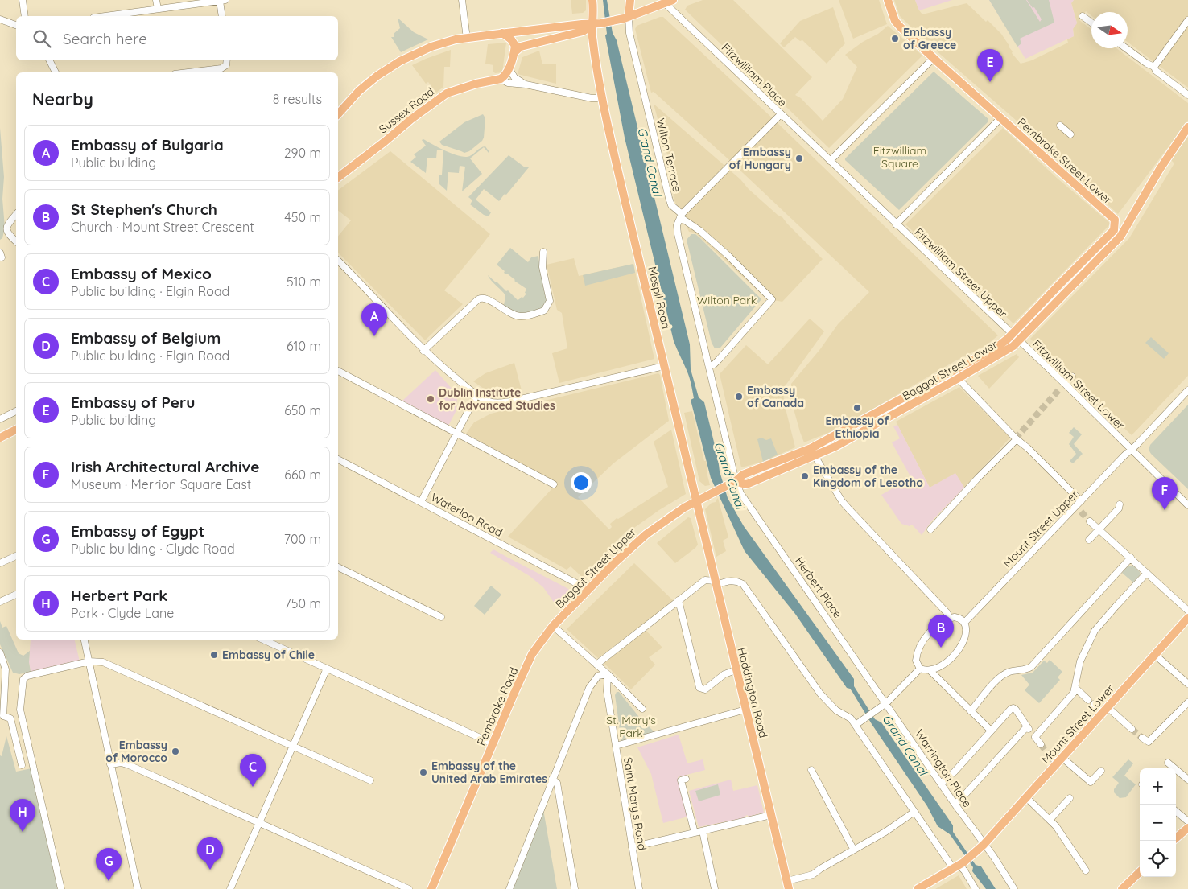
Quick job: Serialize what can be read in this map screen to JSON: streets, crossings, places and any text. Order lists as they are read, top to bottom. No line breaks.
{"streets":{"main road":["Sussex Road","Pembroke Street Lower","Mespil Road","Baggot Street Lower","Baggot Street Upper","Haddington Road","Pembroke Road","Mount Street Lower"],"street":["Fitzwilliam Place","Wilton Terrace","Fitzwilliam Street Upper","Fitzwilliam Street Lower","Waterloo Road","Mount Street Upper","Herbert Place","Warrington Place","Saint Mary's Road"]},"crossings":[["Fitzwilliam Place","Fitzwilliam Street Upper"],["Pembroke Street Lower","Baggot Street Lower"],["Fitzwilliam Street Upper","Baggot Street Lower"],["Fitzwilliam Street Upper","Fitzwilliam Street Lower"],["Mespil Road","Baggot Street Lower"],["Mespil Road","Baggot Street Upper"],["Mespil Road","Haddington Road"],["Baggot Street Lower","Fitzwilliam Street Lower"],["Baggot Street Lower","Baggot Street Upper"],["Baggot Street Lower","Herbert Place"],["Baggot Street Lower","Haddington Road"],["Fitzwilliam Street Lower","Mount Street Upper"],["Waterloo Road","Baggot Street Upper"],["Baggot Street Upper","Haddington Road"],["Baggot Street Upper","Pembroke Road"],["Herbert Place","Warrington Place"],["Mount Street Lower","Warrington Place"]],"water":["Grand Canal"],"parks":["Fitzwilliam Square","Wilton Park","St. Mary's Park"],"places":["Embassy of Greece","Embassy of Hungary","Embassy of Canada","Dublin Institute for Advanced Studies","Embassy of Ethiopia","Embassy of the Kingdom of Lesotho","Embassy of Chile","Embassy of Morocco","Embassy of the United Arab Emirates"],"north":"right","page":{"search":"Search here","pins":["E","A","F","B","C","H","D","G"],"heading":["Nearby","8 results"],"list":[{"mark":"A","name":"Embassy of Bulgaria","note":"Public building","value":"290 m"},{"mark":"B","name":"St Stephen's Church","note":"Church · Mount Street Crescent","value":"450 m"},{"mark":"C","name":"Embassy of Mexico","note":"Public building · Elgin Road","value":"510 m"},{"mark":"D","name":"Embassy of Belgium","note":"Public building · Elgin Road","value":"610 m"},{"mark":"E","name":"Embassy of Peru","note":"Public building","value":"650 m"},{"mark":"F","name":"Irish Architectural Archive","note":"Museum · Merrion Square East","value":"660 m"},{"mark":"G","name":"Embassy of Egypt","note":"Public building · Clyde Road","value":"700 m"},{"mark":"H","name":"Herbert Park","note":"Park · Clyde Lane","value":"750 m"}],"map_buttons":["+","−"]}}
